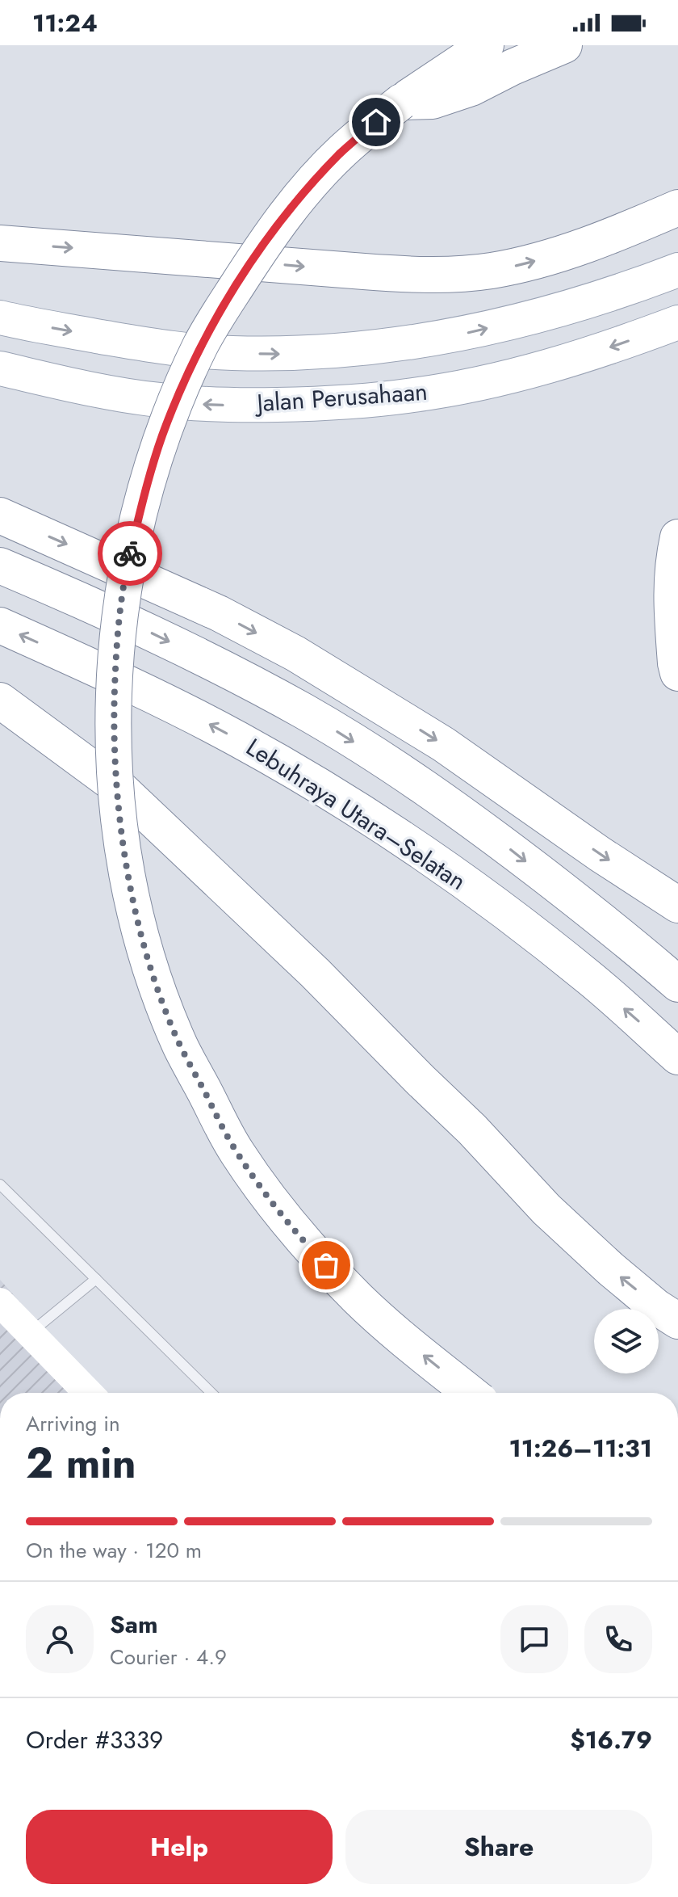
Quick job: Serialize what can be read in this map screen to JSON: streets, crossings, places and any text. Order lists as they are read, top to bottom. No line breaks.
{"streets":{"highway":["Lebuhraya Utara–Selatan"],"main road":["Jalan Perusahaan"]},"page":{"status":"11:24","heading":["2 min","Arriving in","11:26–11:31"],"panel":["Sam","Courier · 4.9","Order #3339","$16.79"],"bar":"On the way · 120 m","buttons":["Help","Share"]}}
